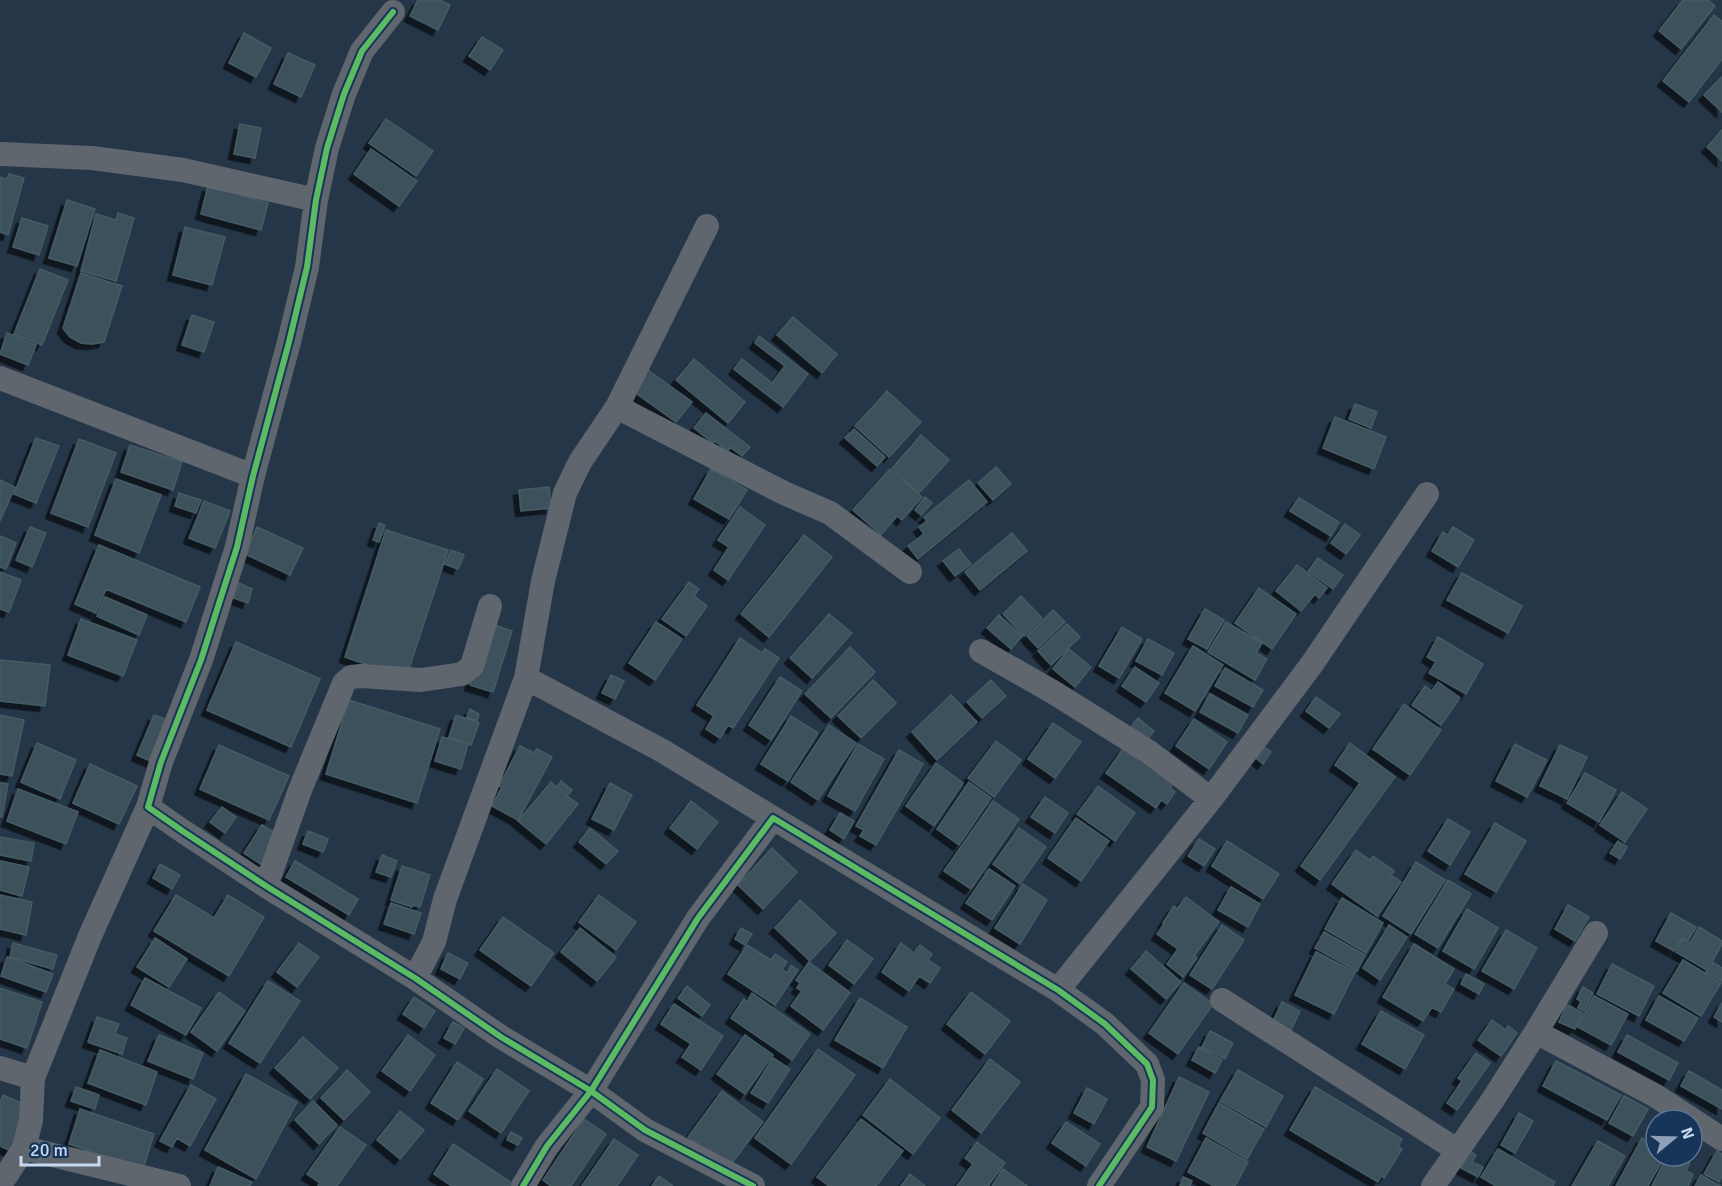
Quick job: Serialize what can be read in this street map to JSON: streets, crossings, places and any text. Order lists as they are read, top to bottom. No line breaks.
{"scale_bar":"20 m","north":"right"}
